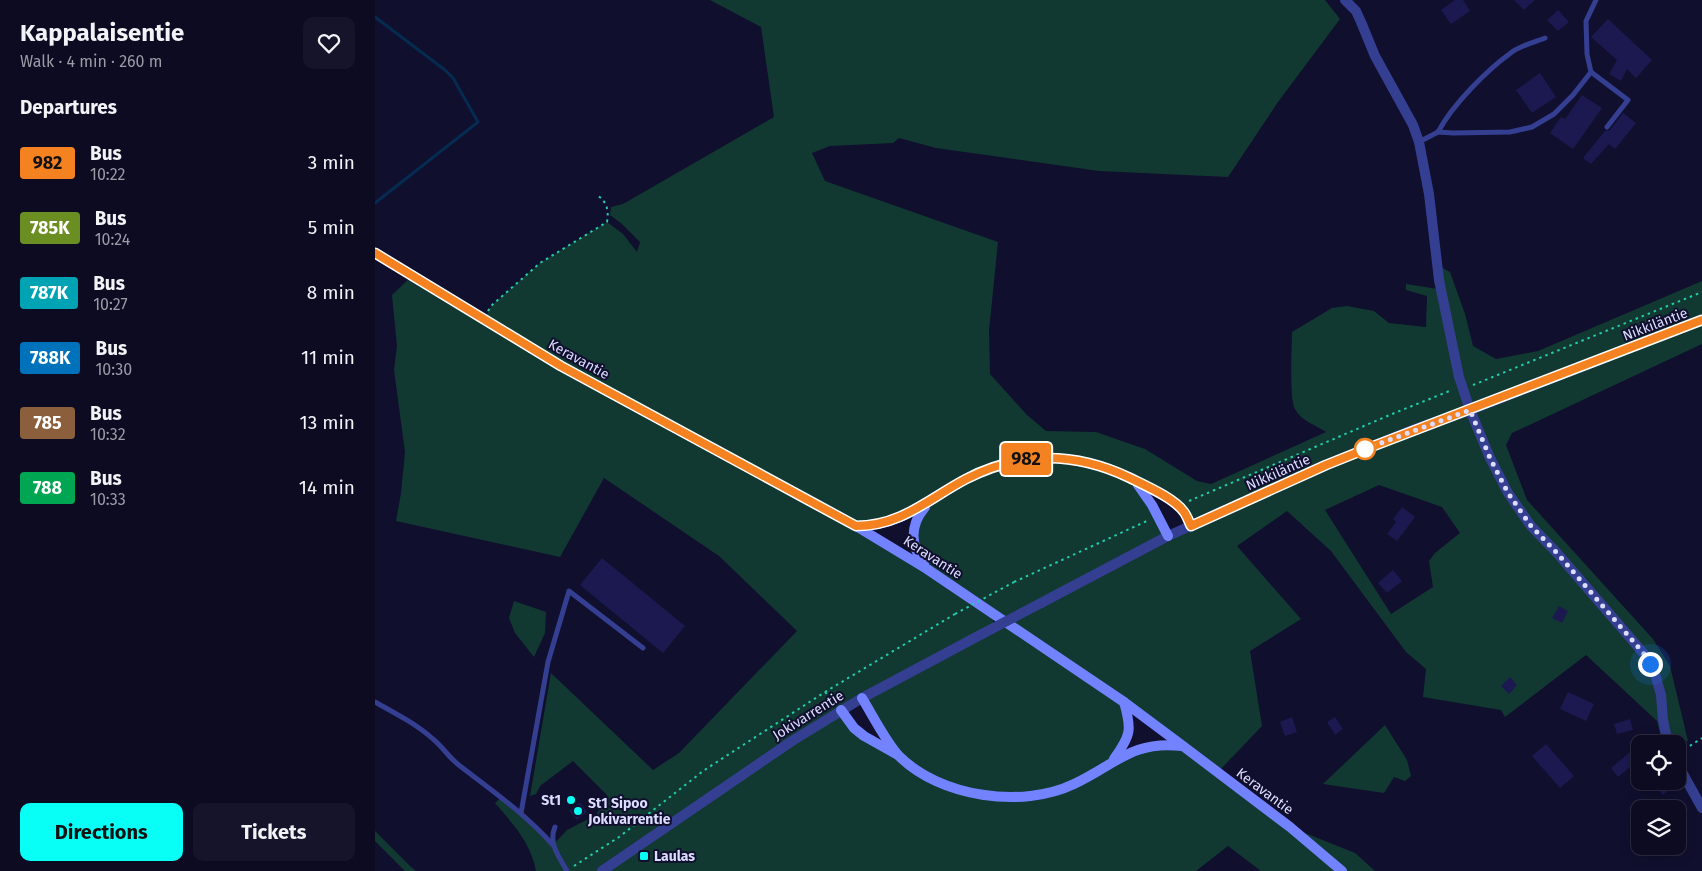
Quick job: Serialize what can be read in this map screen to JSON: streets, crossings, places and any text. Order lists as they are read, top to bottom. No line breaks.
{"streets":{"main road":["Keravantie"],"street":["Nikkiläntie","Jokivarrentie"]},"crossings":[["Nikkiläntie","Jokivarrentie"]],"places":{"other":["St1","St1 Sipoo Jokivarrentie"],"transit":["Laulas"]},"lines":["bus line 982"],"page":{"heading":[["Kappalaisentie","Walk · 4 min · 260 m"],"Departures"],"on_map":"982","list":[{"mark":"982","name":"Bus","note":"10:22","value":"3 min"},{"mark":"785K","name":"Bus","note":"10:24","value":"5 min"},{"mark":"787K","name":"Bus","note":"10:27","value":"8 min"},{"mark":"788K","name":"Bus","note":"10:30","value":"11 min"},{"mark":"785","name":"Bus","note":"10:32","value":"13 min"},{"mark":"788","name":"Bus","note":"10:33","value":"14 min"}],"buttons":["Directions","Tickets"]}}
